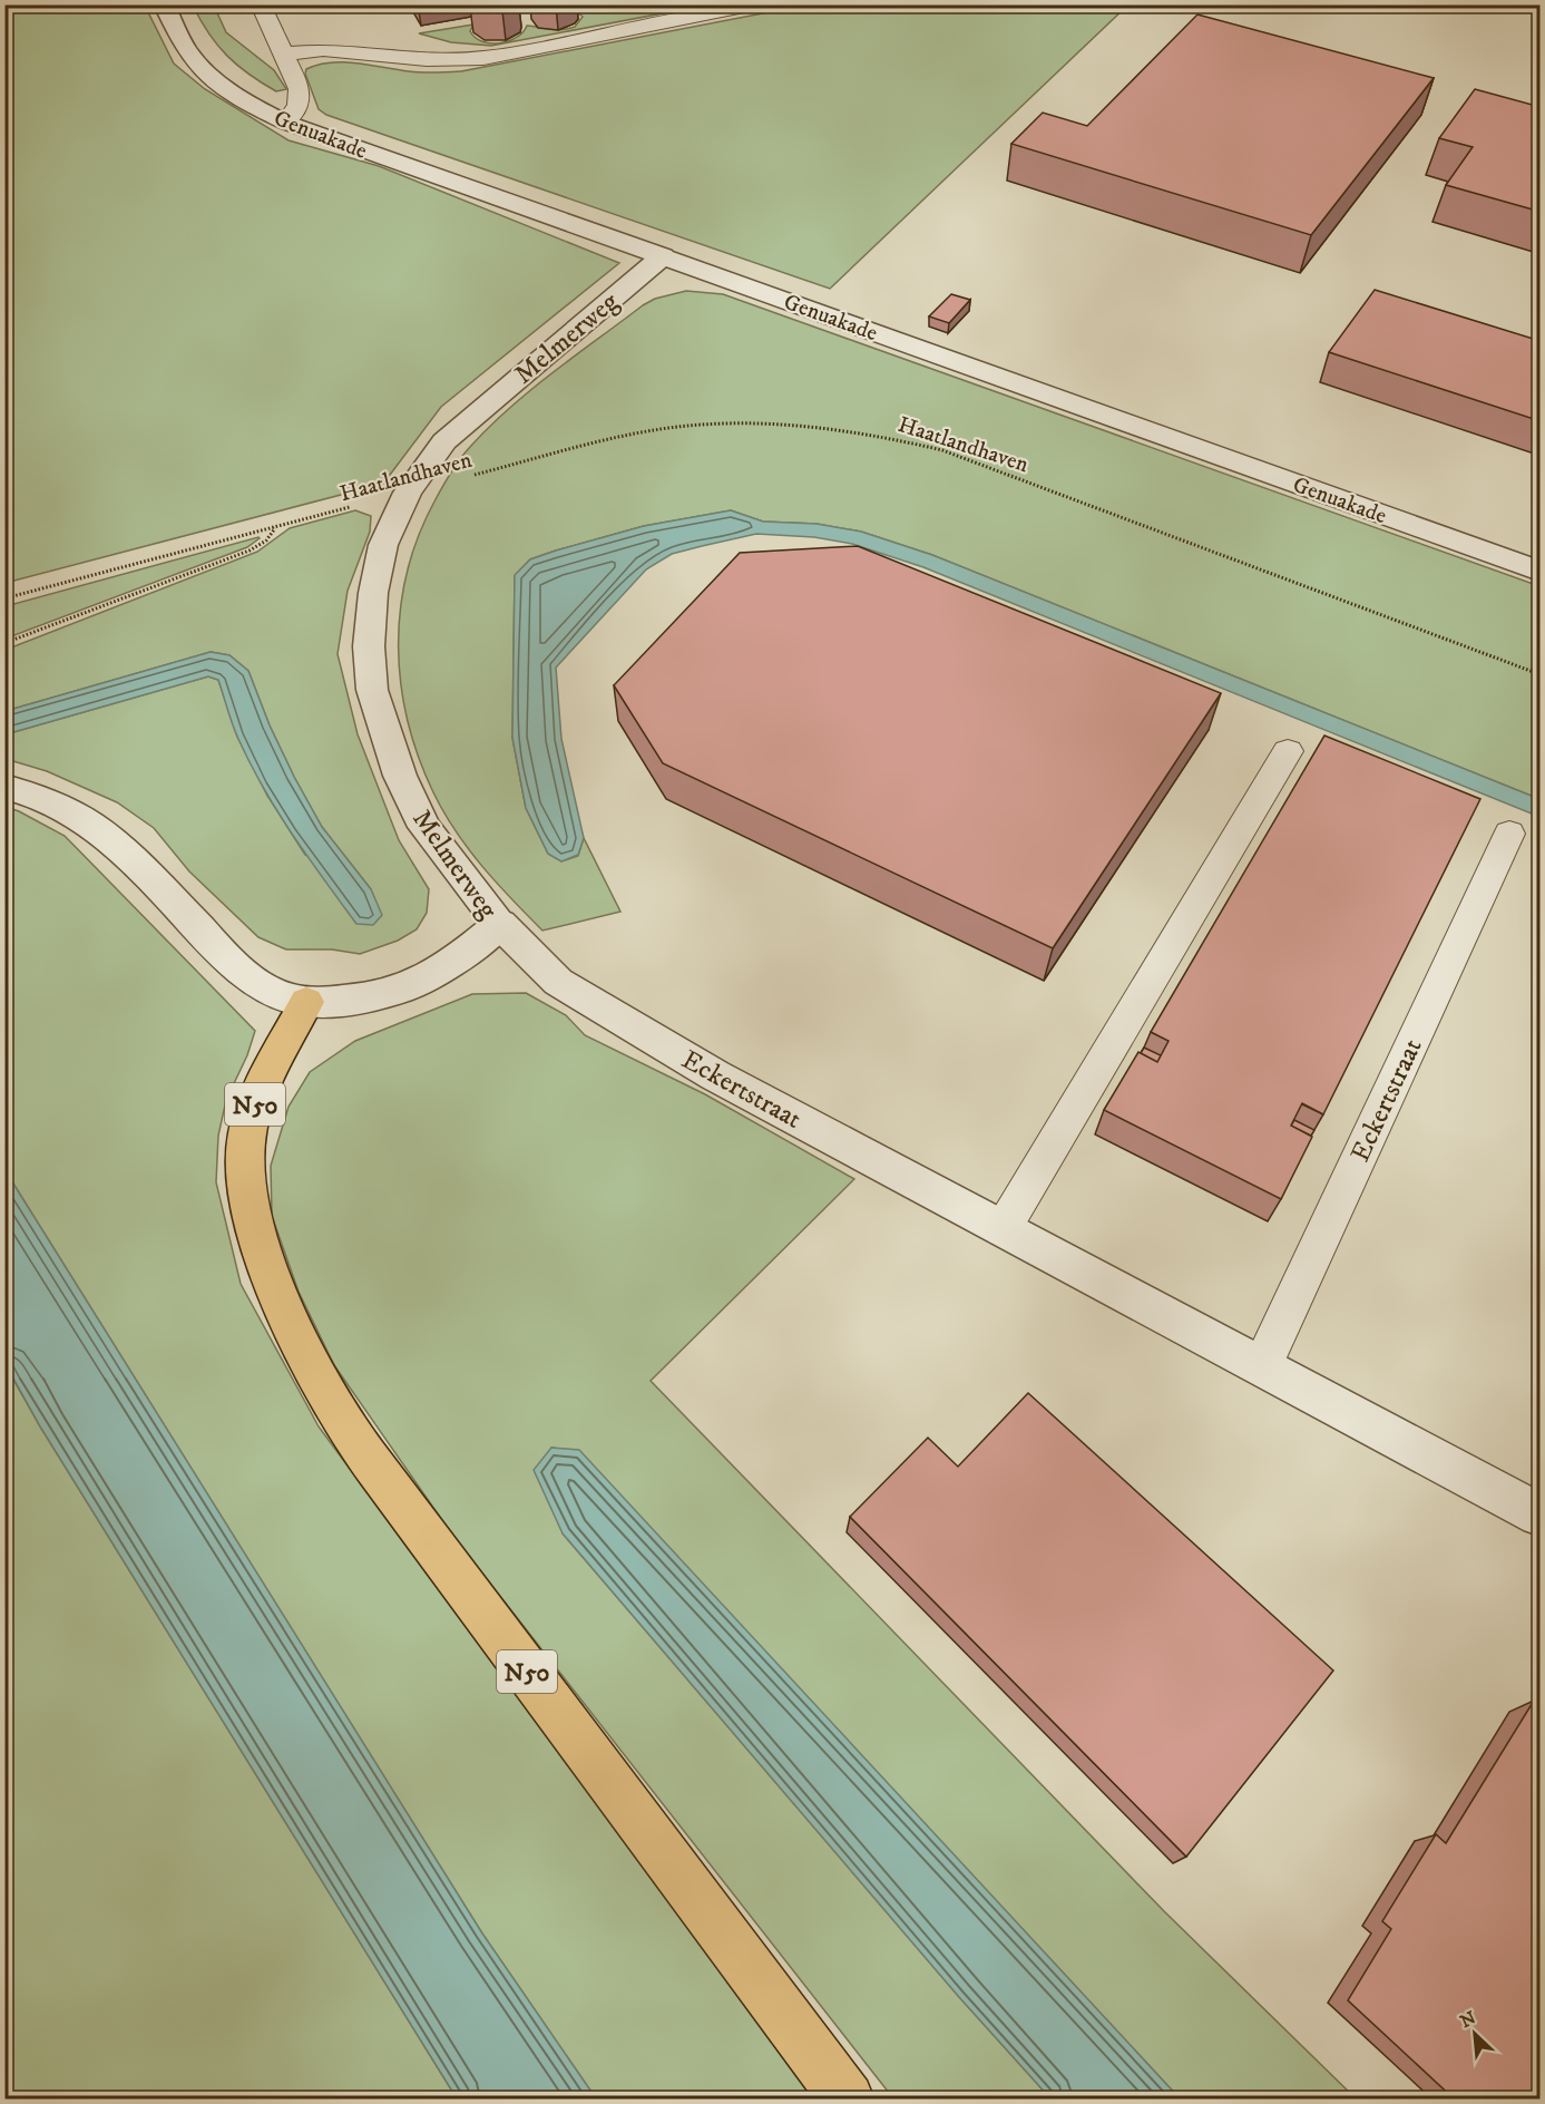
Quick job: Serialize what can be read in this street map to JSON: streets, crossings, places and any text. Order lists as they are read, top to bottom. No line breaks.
{"streets":{"highway":["N50"],"street":["Genuakade","Melmerweg","Eckertstraat"],"path":["Haatlandhaven"]},"crossings":[["Genuakade","Melmerweg"],["Melmerweg","Haatlandhaven"],["Melmerweg","Eckertstraat"],["Melmerweg","N50"]],"north":"top left"}
